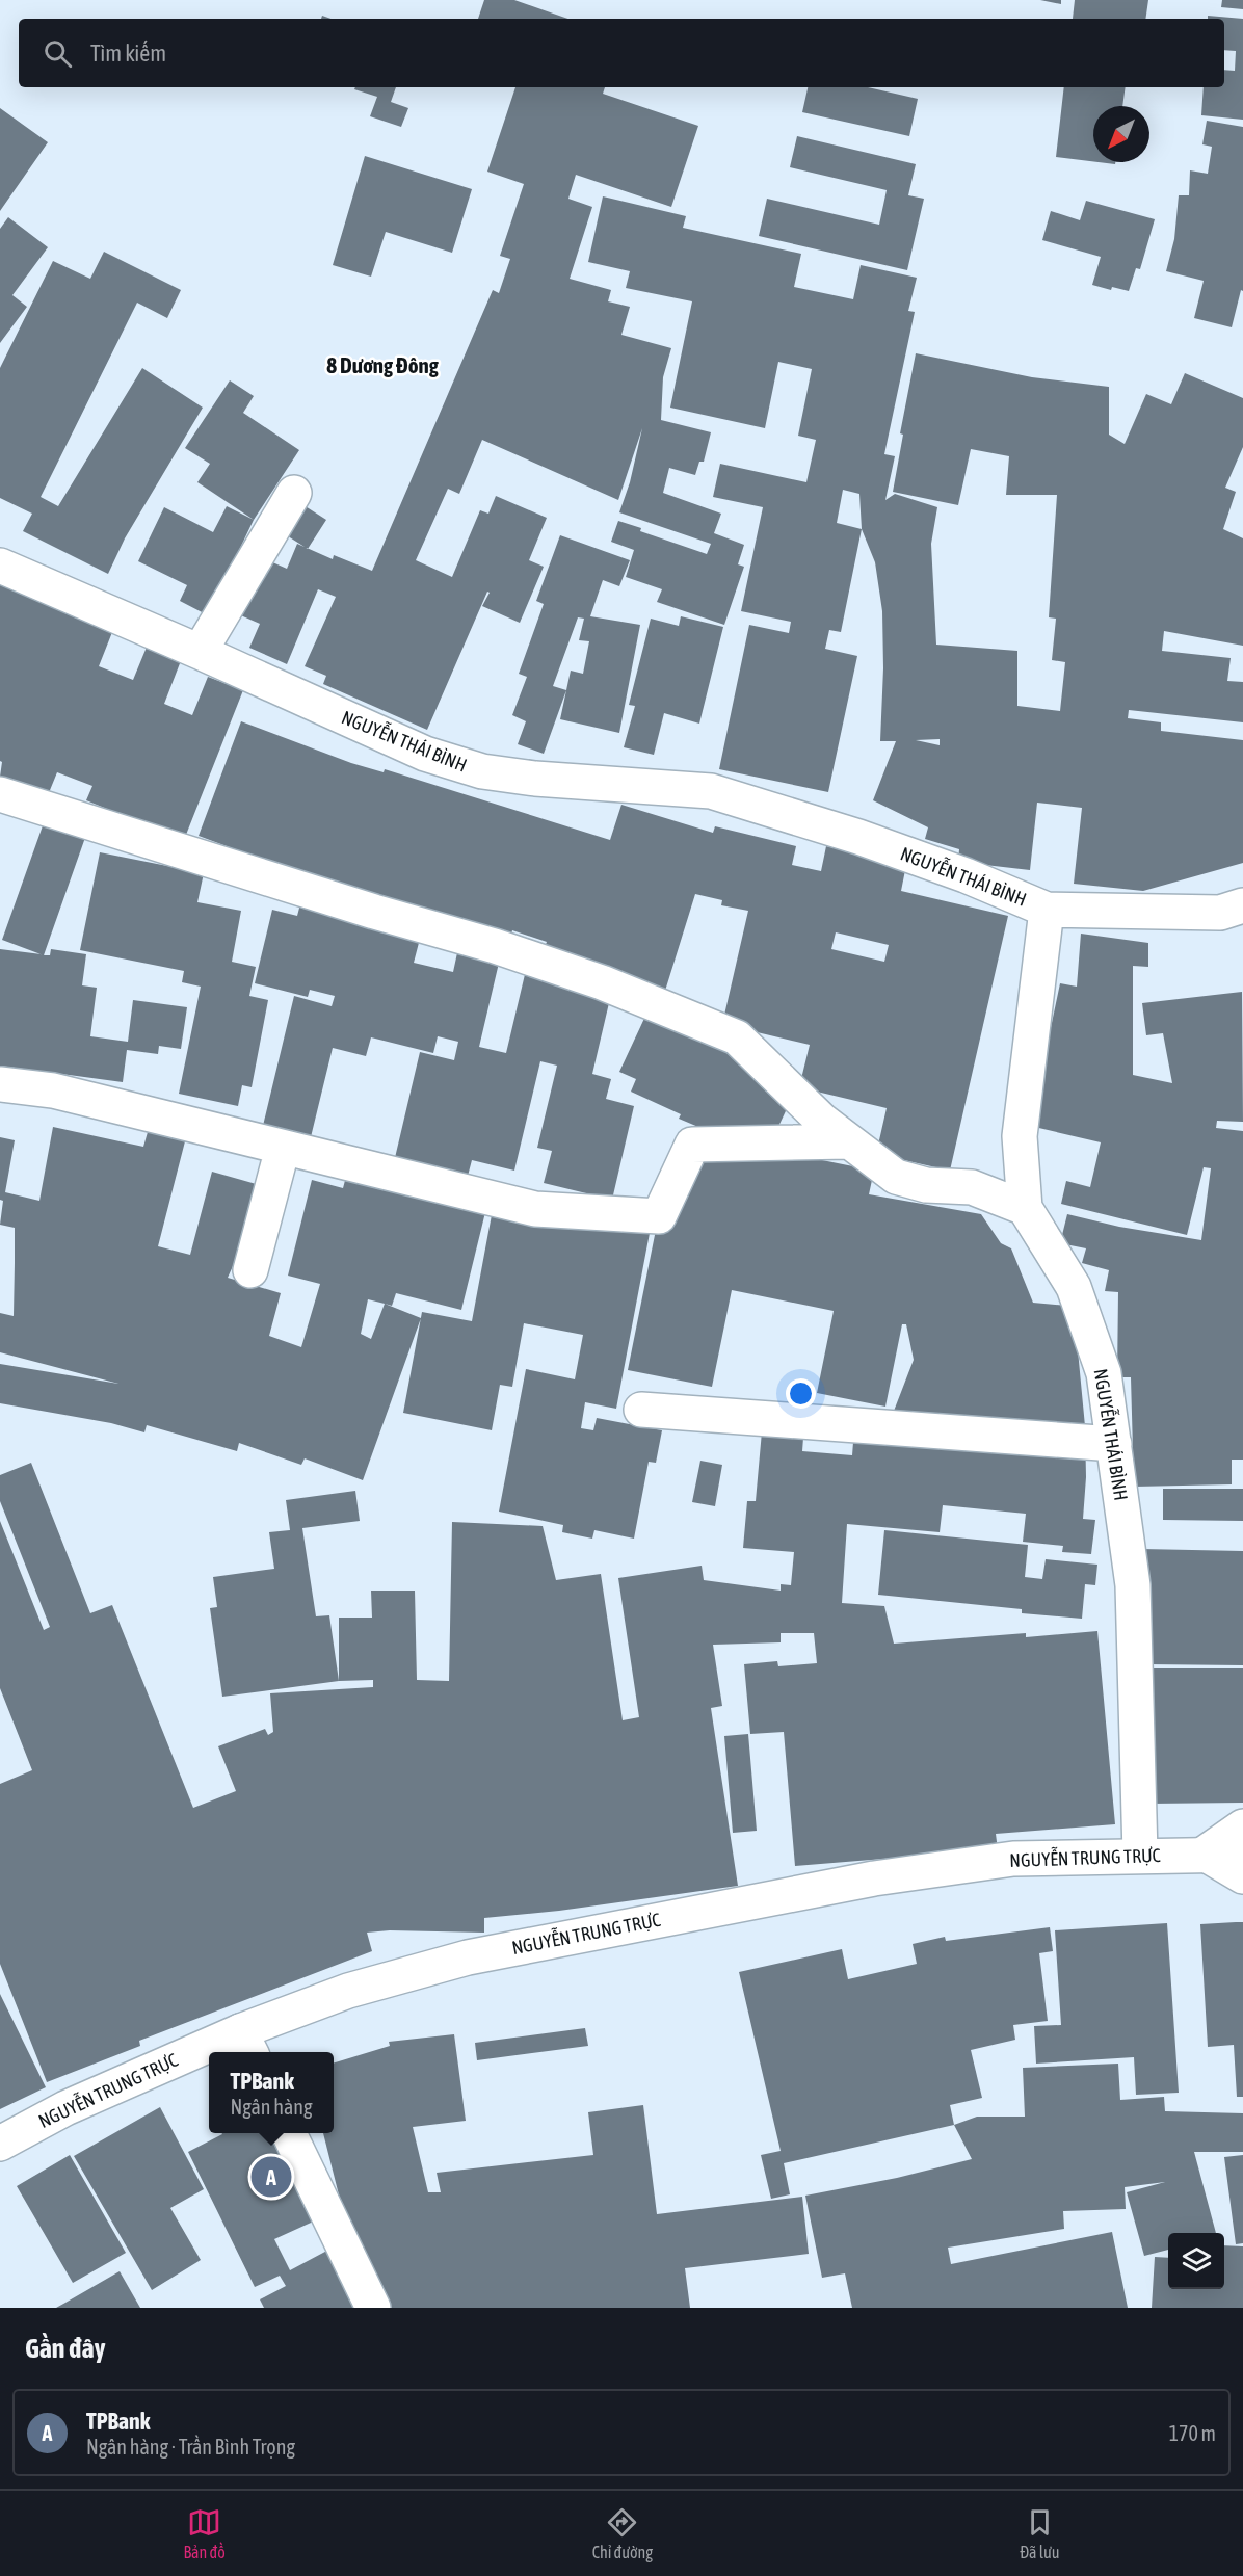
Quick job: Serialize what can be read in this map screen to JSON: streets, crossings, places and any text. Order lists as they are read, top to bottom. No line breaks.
{"streets":{"street":["NGUYỄN THÁI BÌNH","NGUYỄN TRUNG TRỰC"]},"crossings":[["NGUYỄN THÁI BÌNH","NGUYỄN TRUNG TRỰC"]],"districts":["8 Dương Đông"],"north":"bottom left","page":{"search":"Tìm kiếm","popup":["TPBank","Ngân hàng"],"pins":"A","heading":"Gần đây","list":[{"mark":"A","name":"TPBank","note":"Ngân hàng · Trần Bình Trọng","value":"170 m"}],"nav":["Bản đồ","Chỉ đường","Đã lưu"]}}
